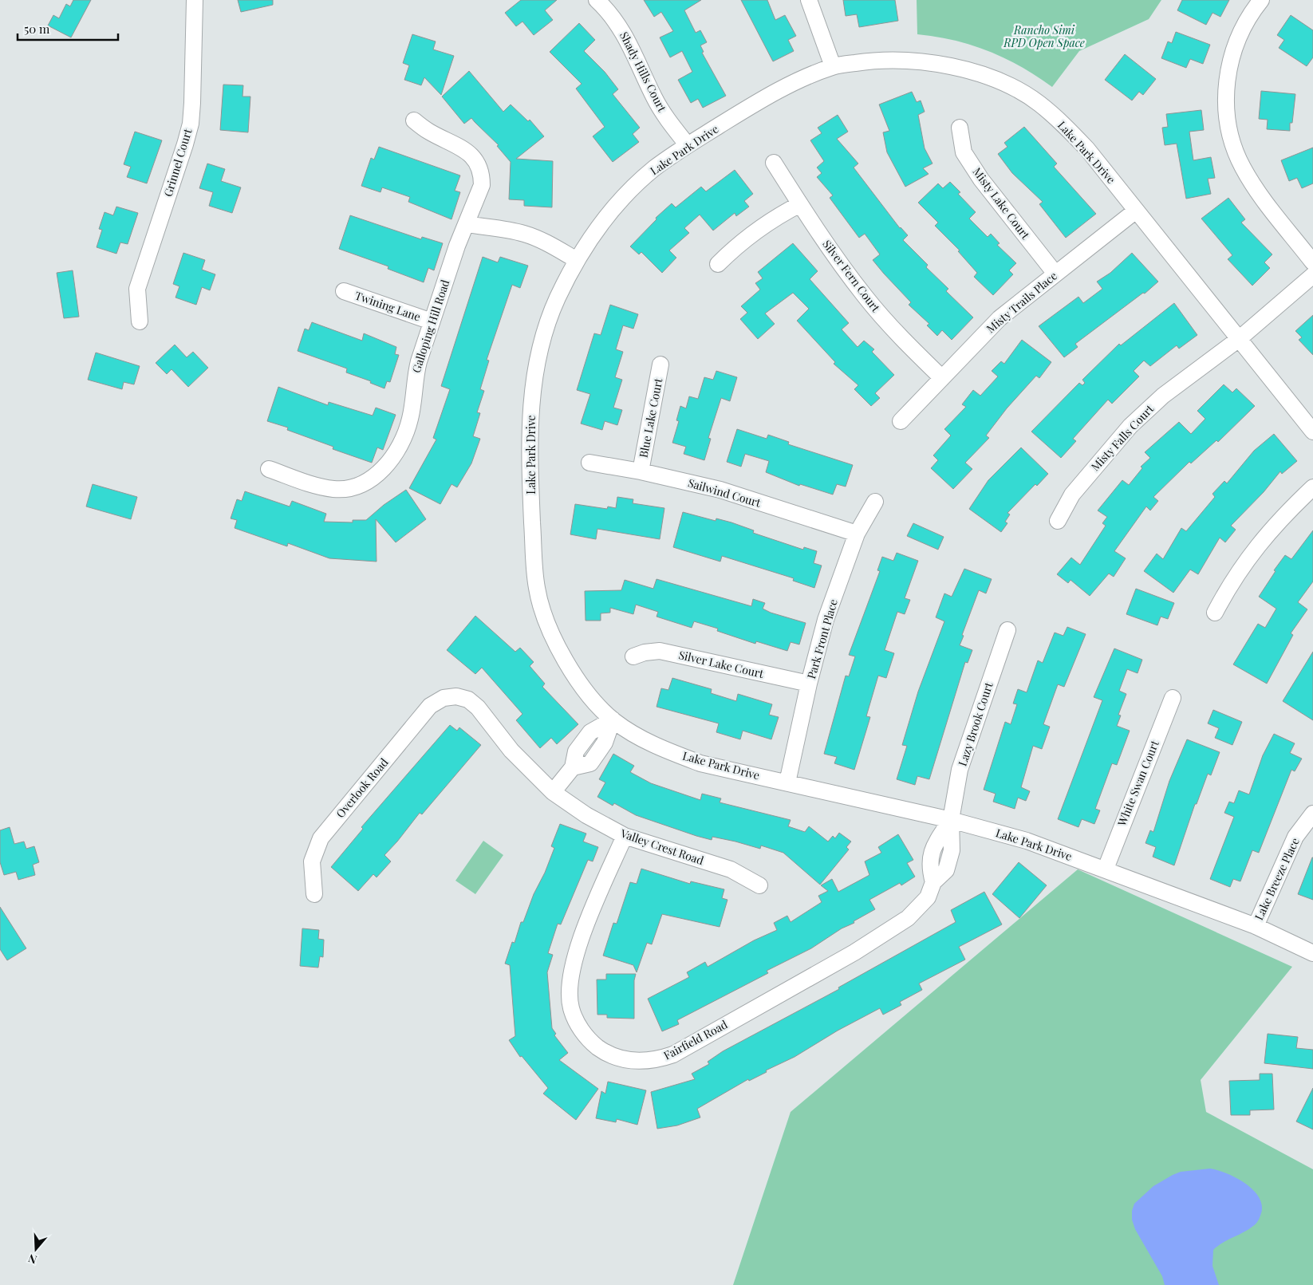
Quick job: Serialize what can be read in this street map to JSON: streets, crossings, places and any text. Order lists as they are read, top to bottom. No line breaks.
{"streets":{"street":["Shady Hills Court","Lake Park Drive","Grinnel Court","Misty Lake Court","Silver Fern Court","Misty Trails Place","Twining Lane","Galloping Hill Road","Blue Lake Court","Misty Falls Court","Sailwind Court","Park Front Place","Silver Lake Court","Lazy Brook Court","White Swan Court","Overlook Road","Valley Crest Road","Lake Breeze Place","Fairfield Road"]},"crossings":[["Shady Hills Court","Lake Park Drive"],["Lake Park Drive","Misty Trails Place"],["Lake Park Drive","Misty Falls Court"],["Lake Park Drive","Park Front Place"],["Lake Park Drive","Lazy Brook Court"],["Lake Park Drive","White Swan Court"],["Lake Park Drive","Lake Breeze Place"],["Lake Park Drive","Fairfield Road"],["Misty Lake Court","Misty Trails Place"],["Silver Fern Court","Misty Trails Place"],["Twining Lane","Galloping Hill Road"],["Blue Lake Court","Sailwind Court"],["Sailwind Court","Park Front Place"],["Park Front Place","Silver Lake Court"],["Lazy Brook Court","Fairfield Road"],["Overlook Road","Valley Crest Road"],["Valley Crest Road","Fairfield Road"]],"parks":["Rancho Simi RPD Open Space"],"scale_bar":"50 m","north":"bottom"}
